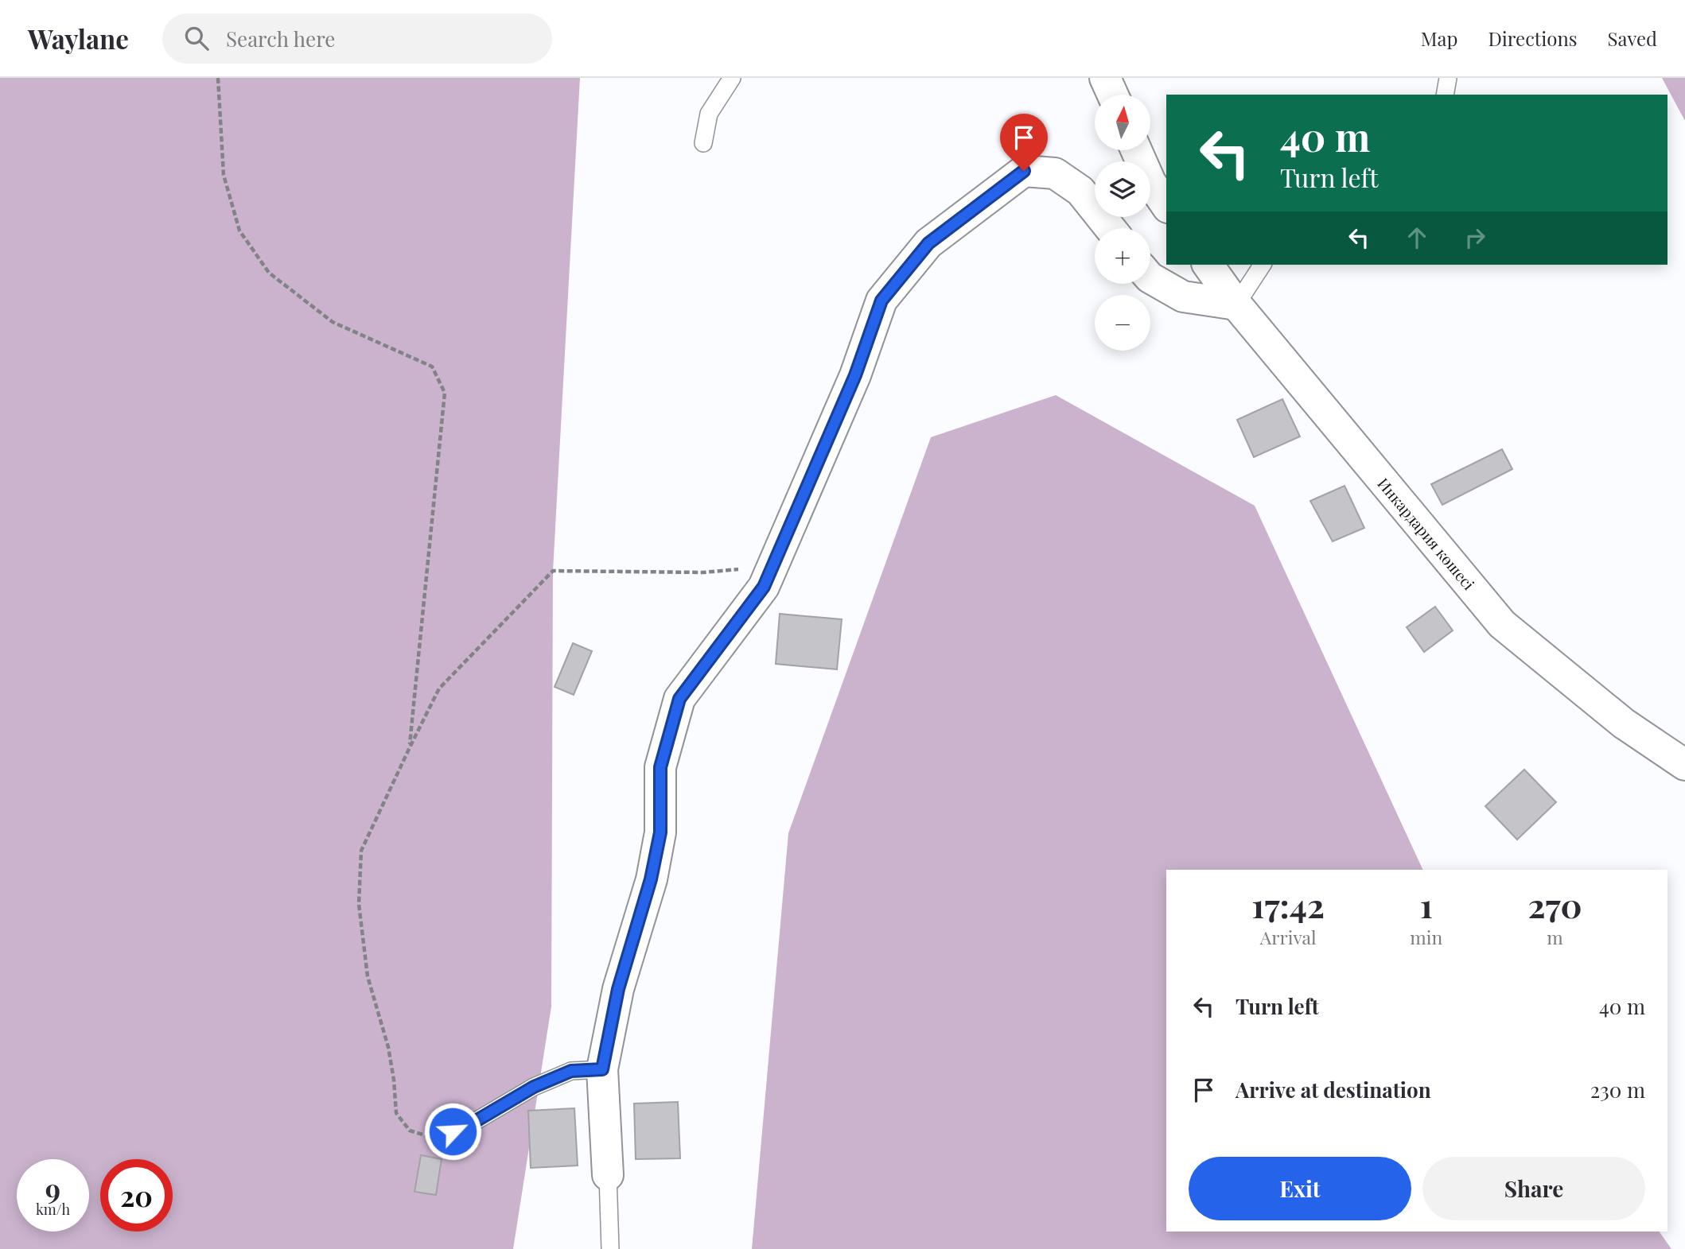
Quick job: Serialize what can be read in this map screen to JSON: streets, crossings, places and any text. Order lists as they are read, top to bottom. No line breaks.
{"streets":{"street":["Инкардария көшесі"]},"north":"top","page":{"header":"Waylane","search":"Search here","nav":["Map","Directions","Saved"],"map_buttons":["+","−"],"turn":["40 m","Turn left"],"eta":["17:42","Arrival","1","min","270","m"],"list":[{"name":"Turn left","value":"40 m"},{"name":"Arrive at destination","value":"230 m"}],"buttons":["Exit","Share"],"speed":"9 km/h","limit":"20"}}
